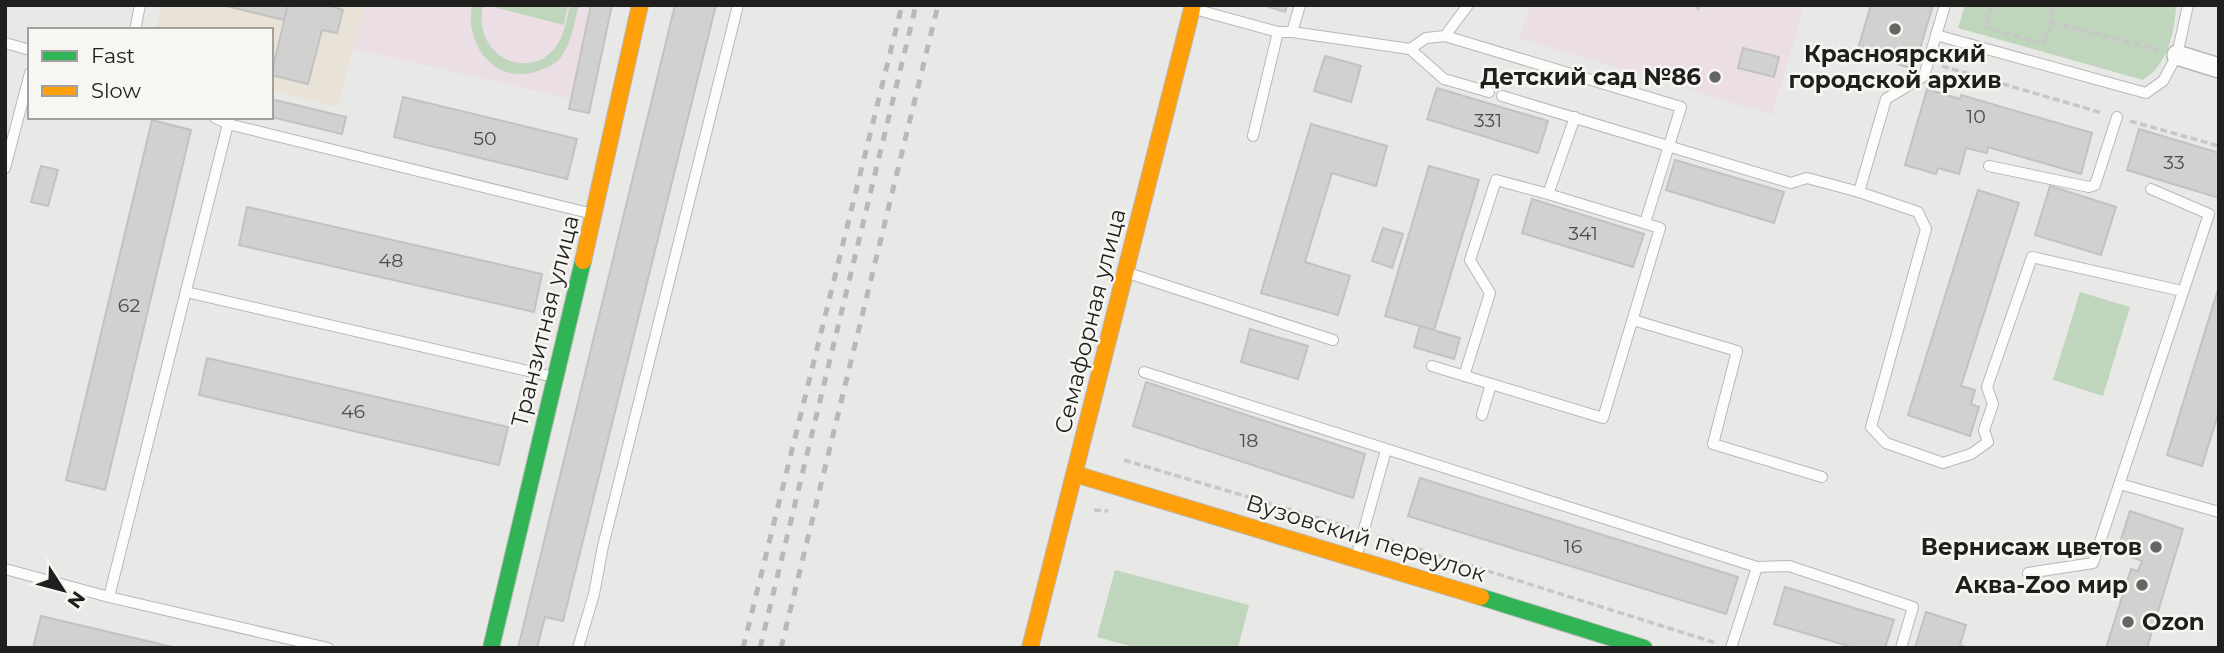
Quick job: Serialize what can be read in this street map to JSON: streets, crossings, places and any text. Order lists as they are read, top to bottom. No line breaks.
{"streets":{"main road":["Транзитная улица","Семафорная улица","Вузовский переулок"]},"crossings":[["Семафорная улица","Вузовский переулок"]],"places":["Красноярский городской архив","Детский сад №86","Вернисаж цветов","Аква-Zoo мир","Ozon"],"house_numbers":["10","331","50","33","341","48","62","46","18","16"],"legend":["Fast","Slow"],"north":"bottom right"}
